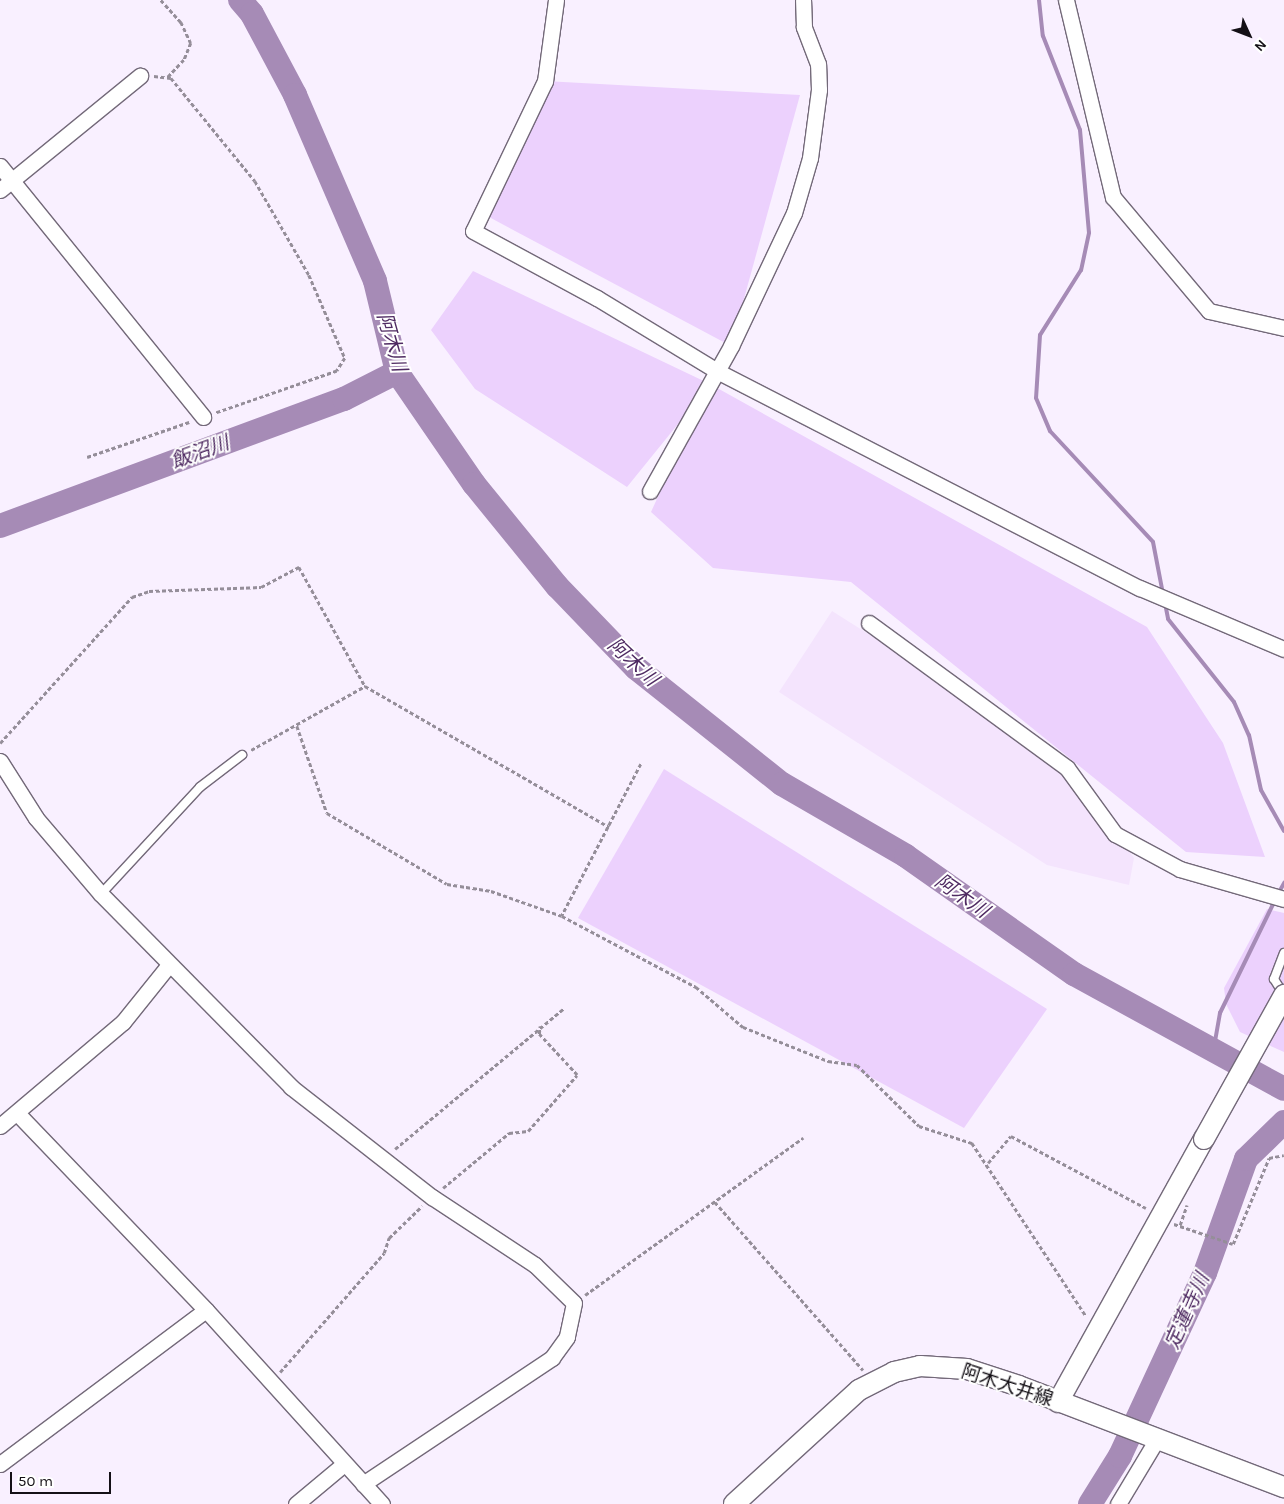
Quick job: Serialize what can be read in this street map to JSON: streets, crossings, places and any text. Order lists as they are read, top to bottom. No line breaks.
{"streets":{"main road":["阿木大井線"]},"water":["阿木川","飯沼川","定蓮寺川"],"scale_bar":"50 m","north":"bottom right"}
